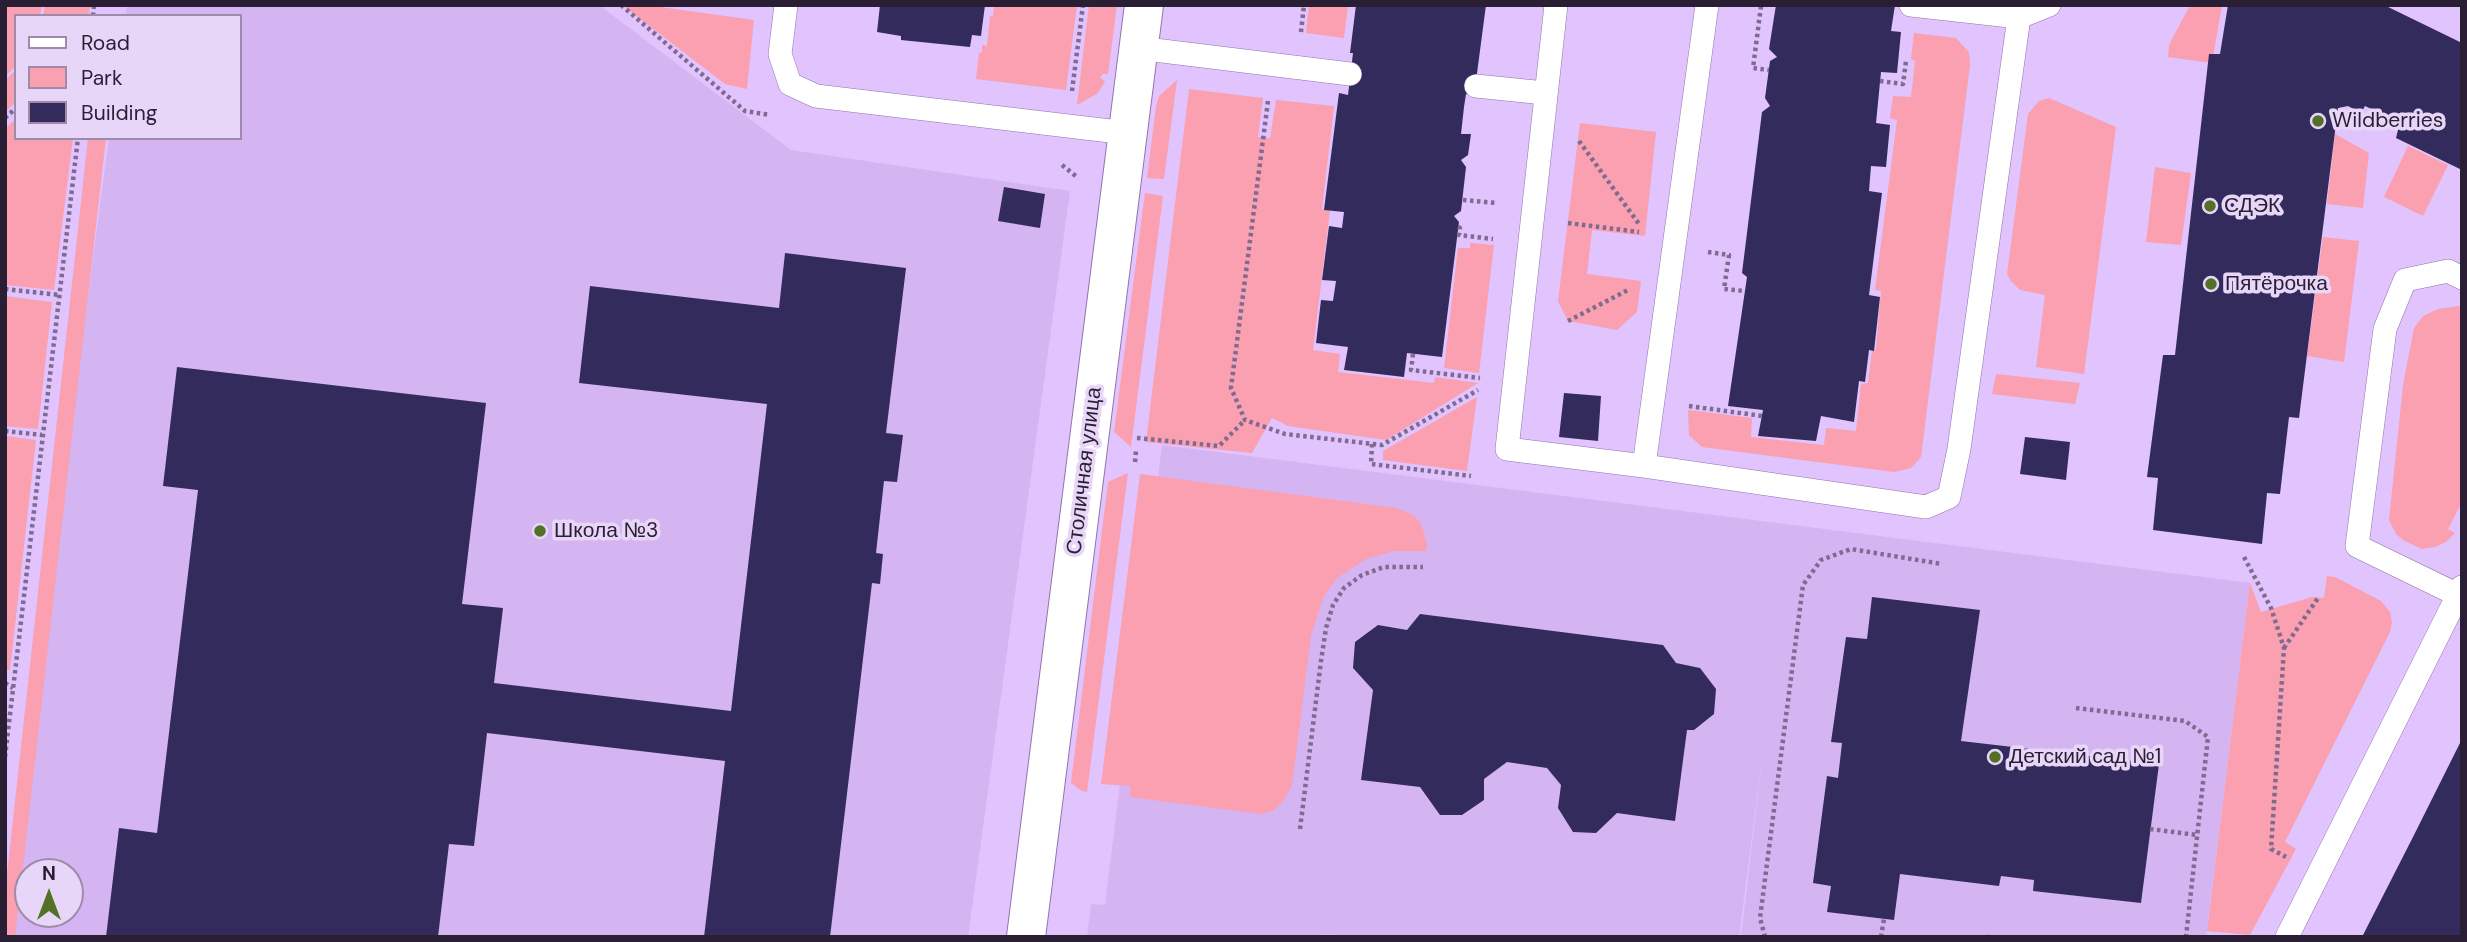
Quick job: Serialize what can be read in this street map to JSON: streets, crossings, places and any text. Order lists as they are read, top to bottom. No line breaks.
{"streets":{"street":["Столичная улица"]},"places":["Wildberries","СДЭК","Пятёрочка","Школа №3","Детский сад №1"],"legend":["Road","Park","Building"],"north":"top"}
